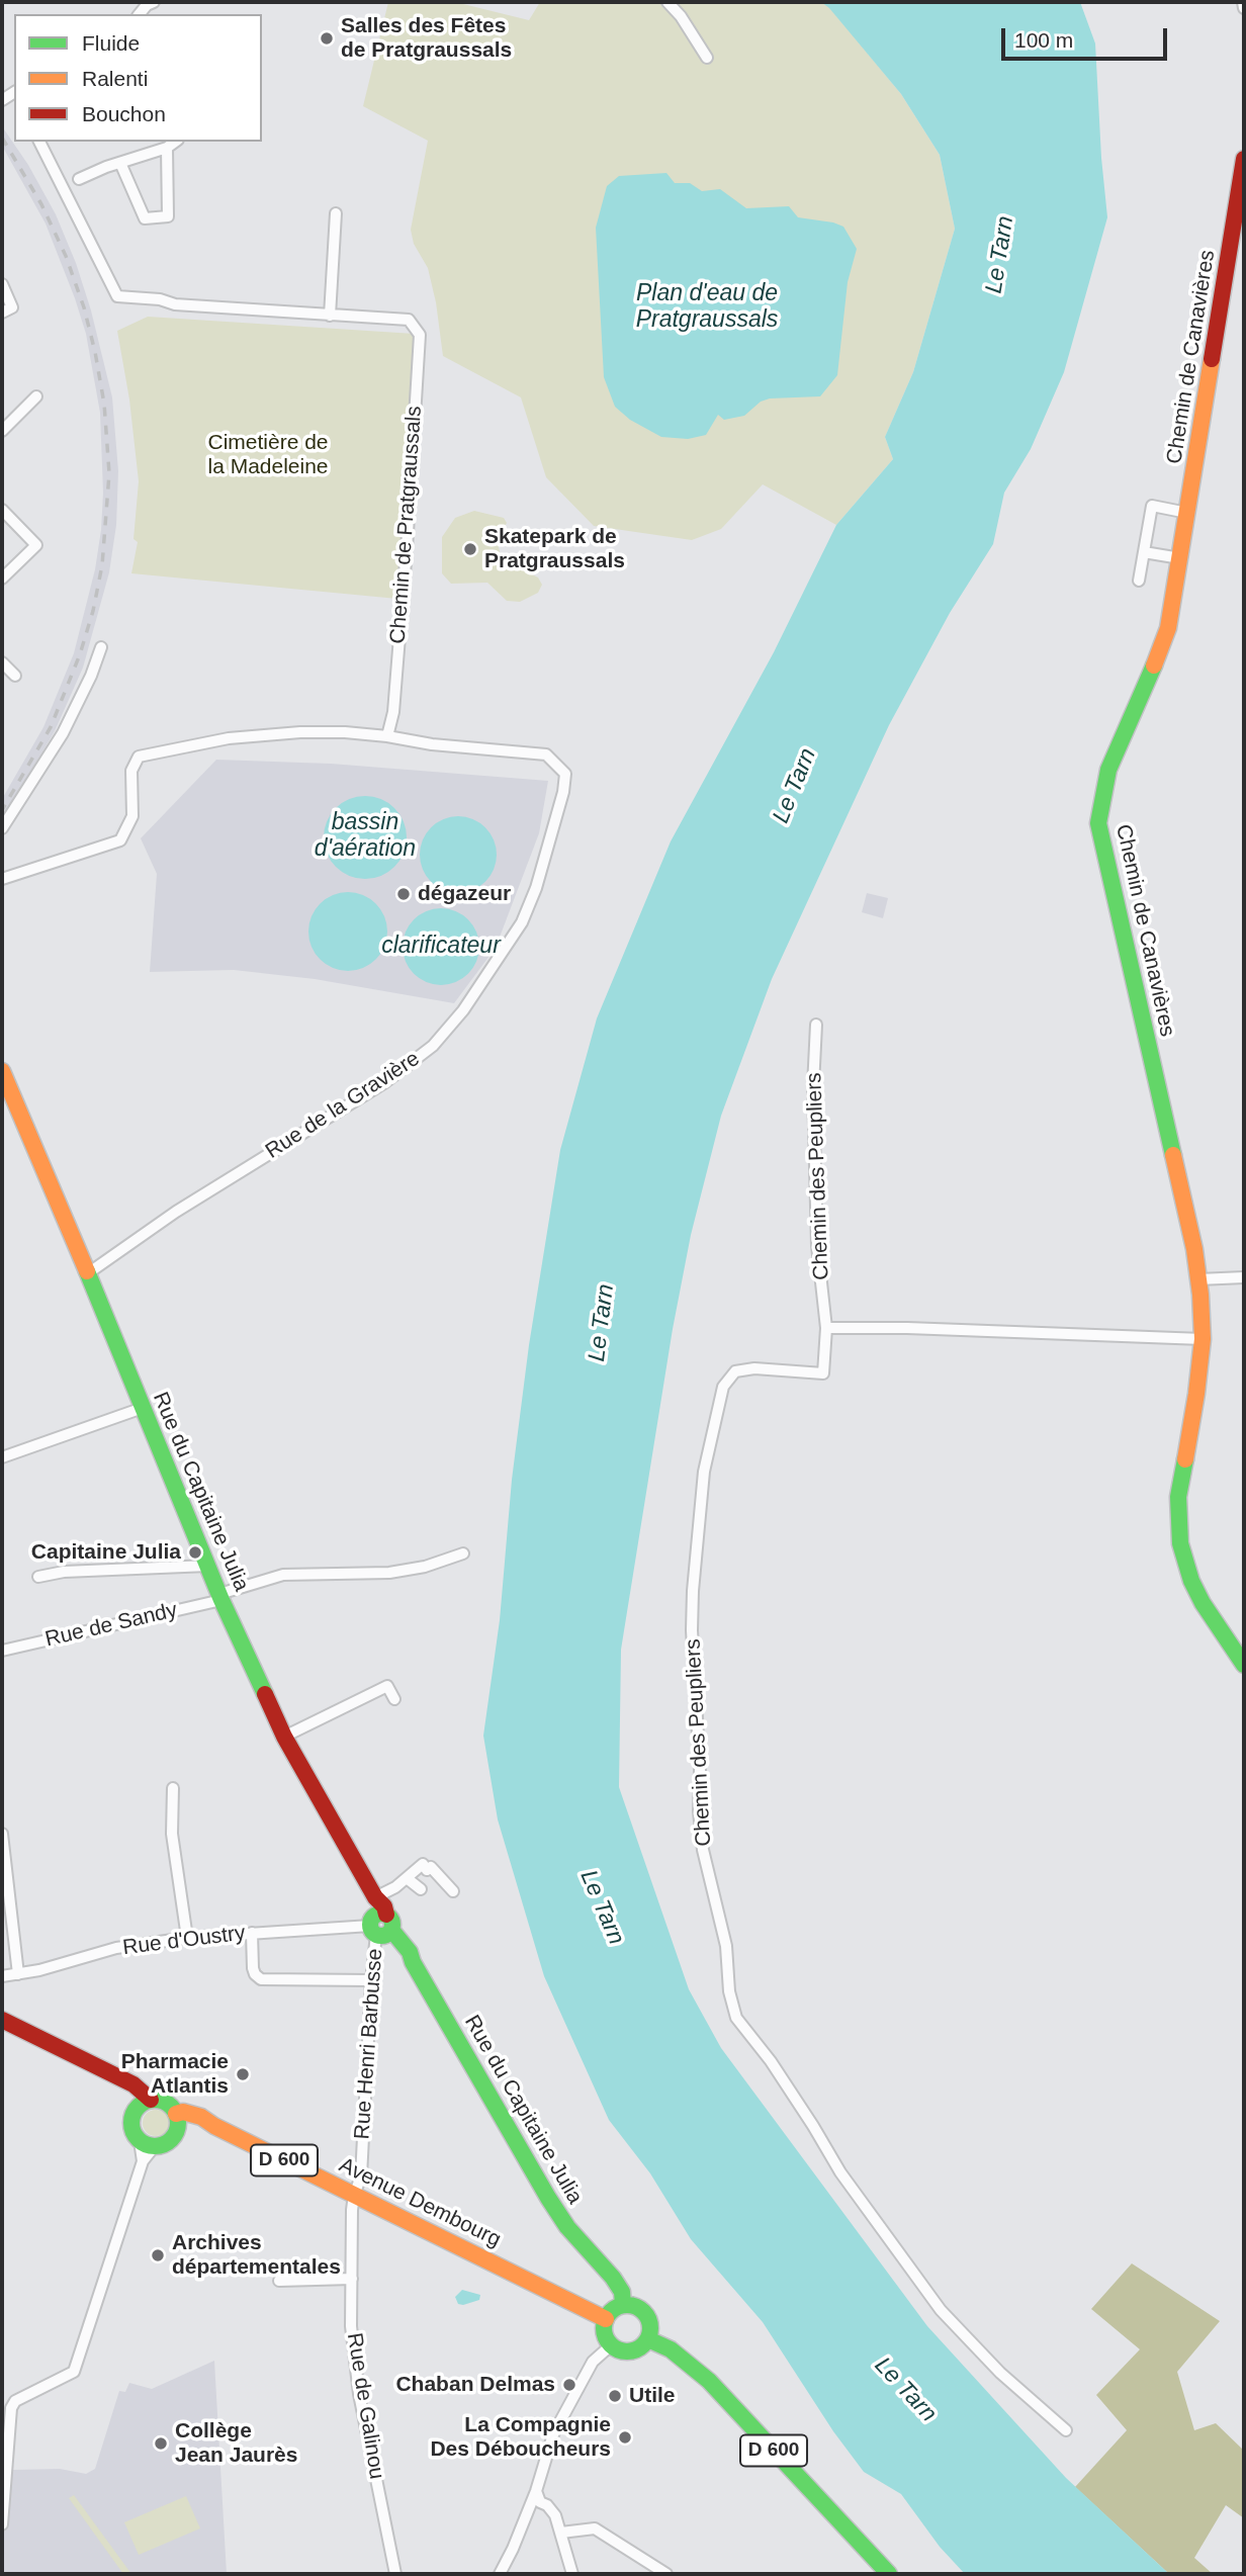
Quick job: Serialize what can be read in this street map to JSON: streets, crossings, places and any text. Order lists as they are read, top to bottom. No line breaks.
{"streets":{"street":["Chemin de Canavières","Chemin de Pratgraussals","Rue de la Gravière","Chemin des Peupliers","Rue du Capitaine Julia","Rue de Sandy","Rue d'Oustry","Rue Henri Barbusse","D 600","Avenue Dembourg","Rue de Galinou"]},"crossings":[["Chemin de Pratgraussals","Rue de la Gravière"],["Rue de la Gravière","Rue du Capitaine Julia"],["Rue du Capitaine Julia","Rue de Sandy"],["Rue du Capitaine Julia","Rue d'Oustry"],["Rue du Capitaine Julia","Rue Henri Barbusse"],["Rue du Capitaine Julia","D 600"],["Rue du Capitaine Julia","Avenue Dembourg"],["Rue d'Oustry","Rue Henri Barbusse"],["Rue Henri Barbusse","Avenue Dembourg"],["Rue Henri Barbusse","Rue de Galinou"],["D 600","Avenue Dembourg"],["Avenue Dembourg","Rue de Galinou"]],"water":["Le Tarn","Plan d'eau de Pratgraussals","bassin d'aération","clarificateur"],"parks":["Cimetière de la Madeleine"],"places":["Salles des Fêtes de Pratgraussals","Skatepark de Pratgraussals","dégazeur","Capitaine Julia","Pharmacie Atlantis","Archives départementales","Chaban Delmas","Utile","La Compagnie Des Déboucheurs","Collège Jean Jaurès"],"legend":["Fluide","Ralenti","Bouchon"],"scale_bar":"100 m"}
